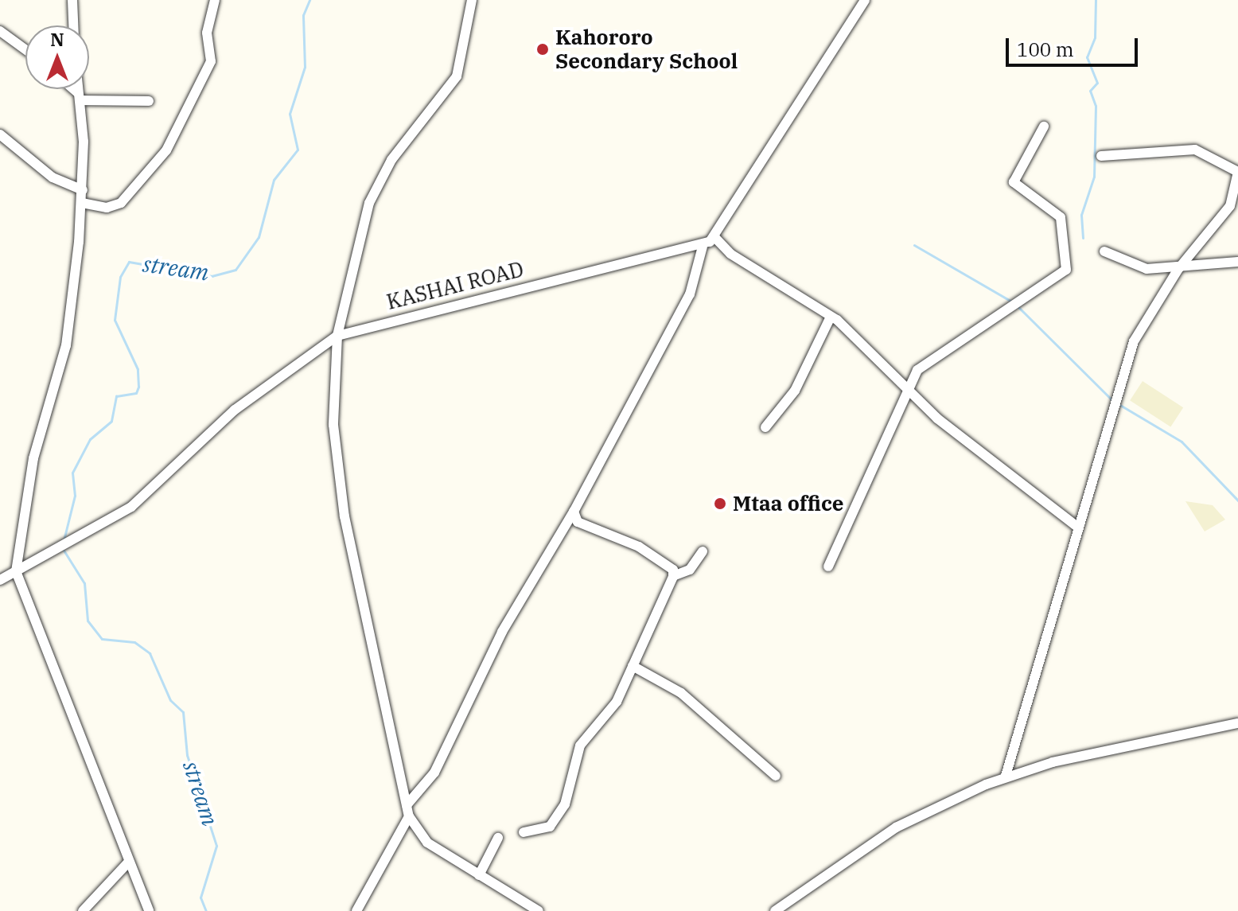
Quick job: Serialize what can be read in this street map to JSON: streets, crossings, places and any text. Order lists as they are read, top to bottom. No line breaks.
{"streets":{"street":["KASHAI ROAD"]},"water":["stream"],"places":["Kahororo Secondary School","Mtaa office"],"scale_bar":"100 m","north":"top"}
